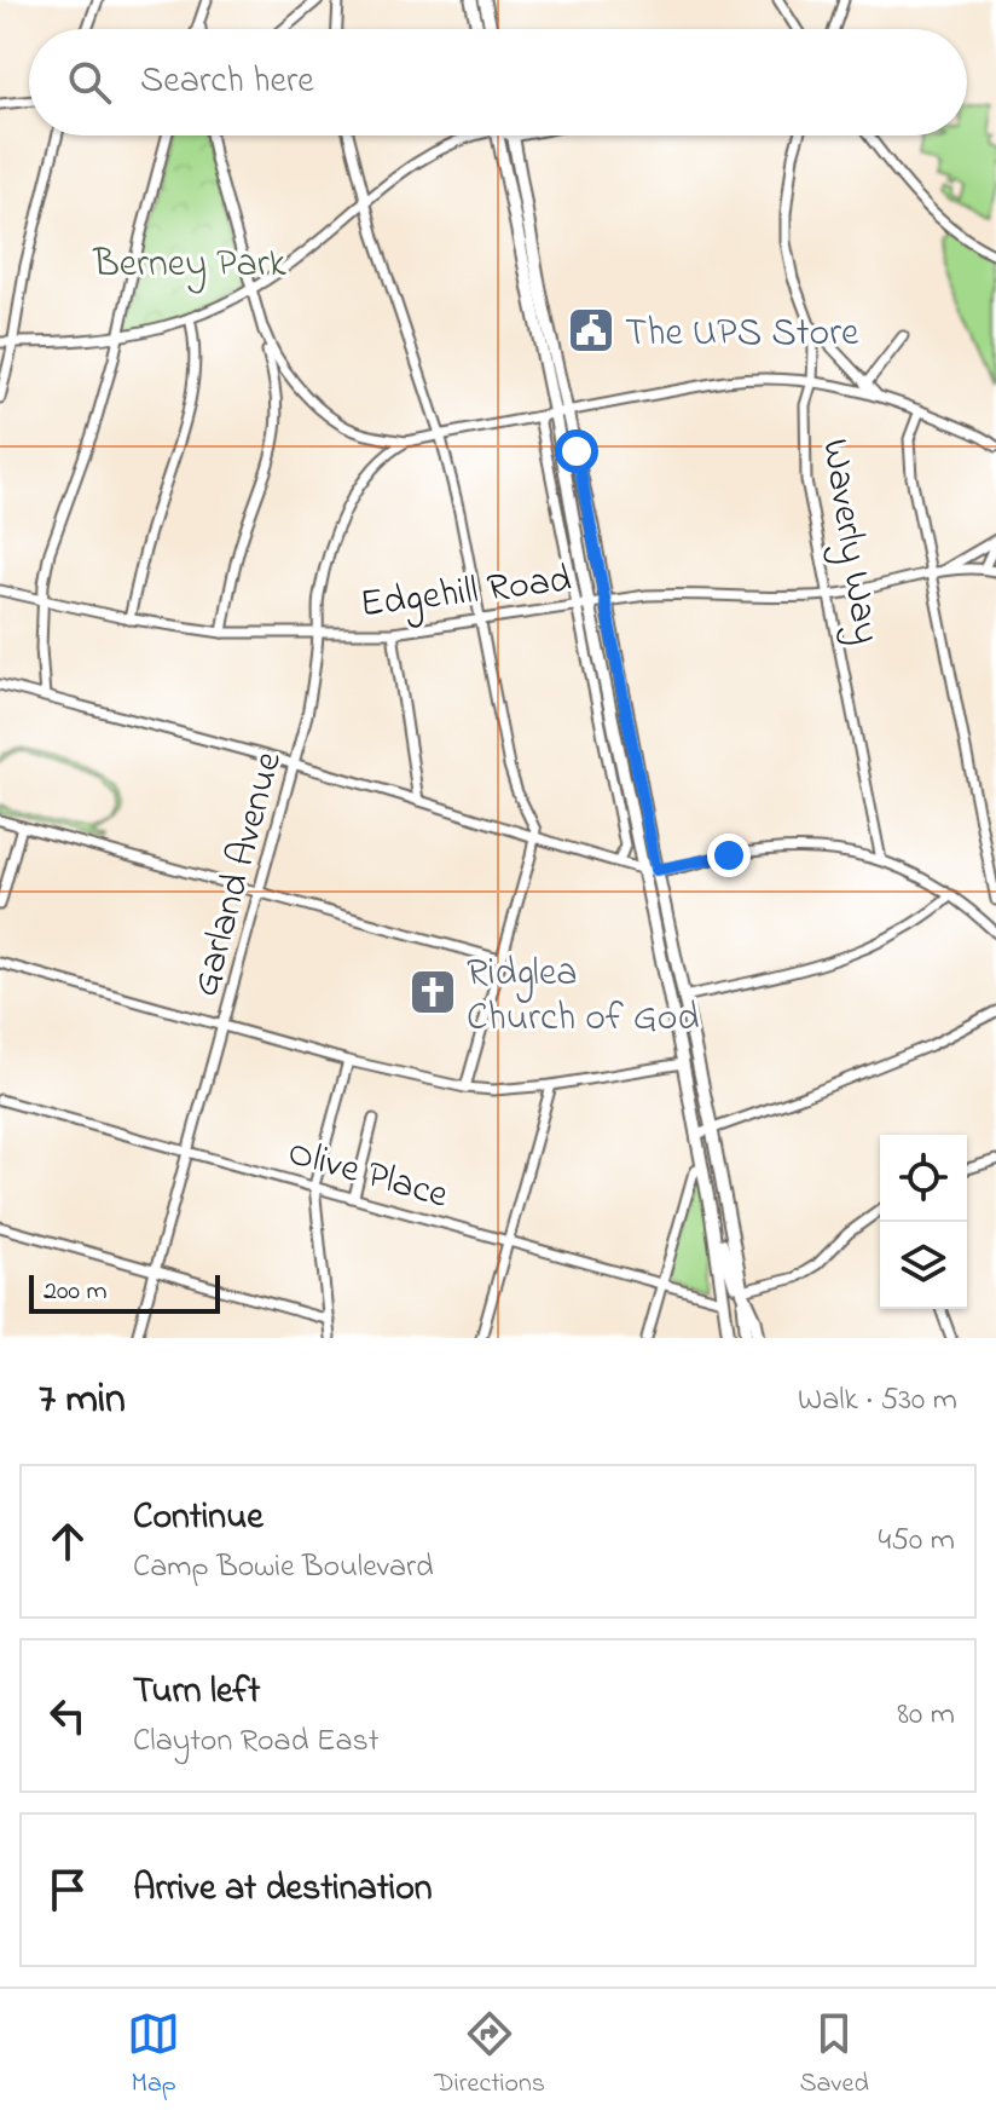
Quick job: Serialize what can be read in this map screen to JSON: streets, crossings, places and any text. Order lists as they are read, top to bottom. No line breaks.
{"streets":{"street":["Waverly Way","Edgehill Road","Garland Avenue","Olive Place"]},"crossings":[["Waverly Way","Edgehill Road"],["Edgehill Road","Garland Avenue"],["Garland Avenue","Olive Place"]],"parks":["Berney Park"],"places":{"public building":["The UPS Store"],"church":["Ridglea Church of God"]},"scale_bar":"200 m","page":{"search":"Search here","scale":"200 m","heading":["7 min","Walk · 530 m"],"list":[["Continue","Camp Bowie Boulevard","450 m"],["Turn left","Clayton Road East","80 m"],"Arrive at destination"],"nav":["Map","Directions","Saved"]}}
